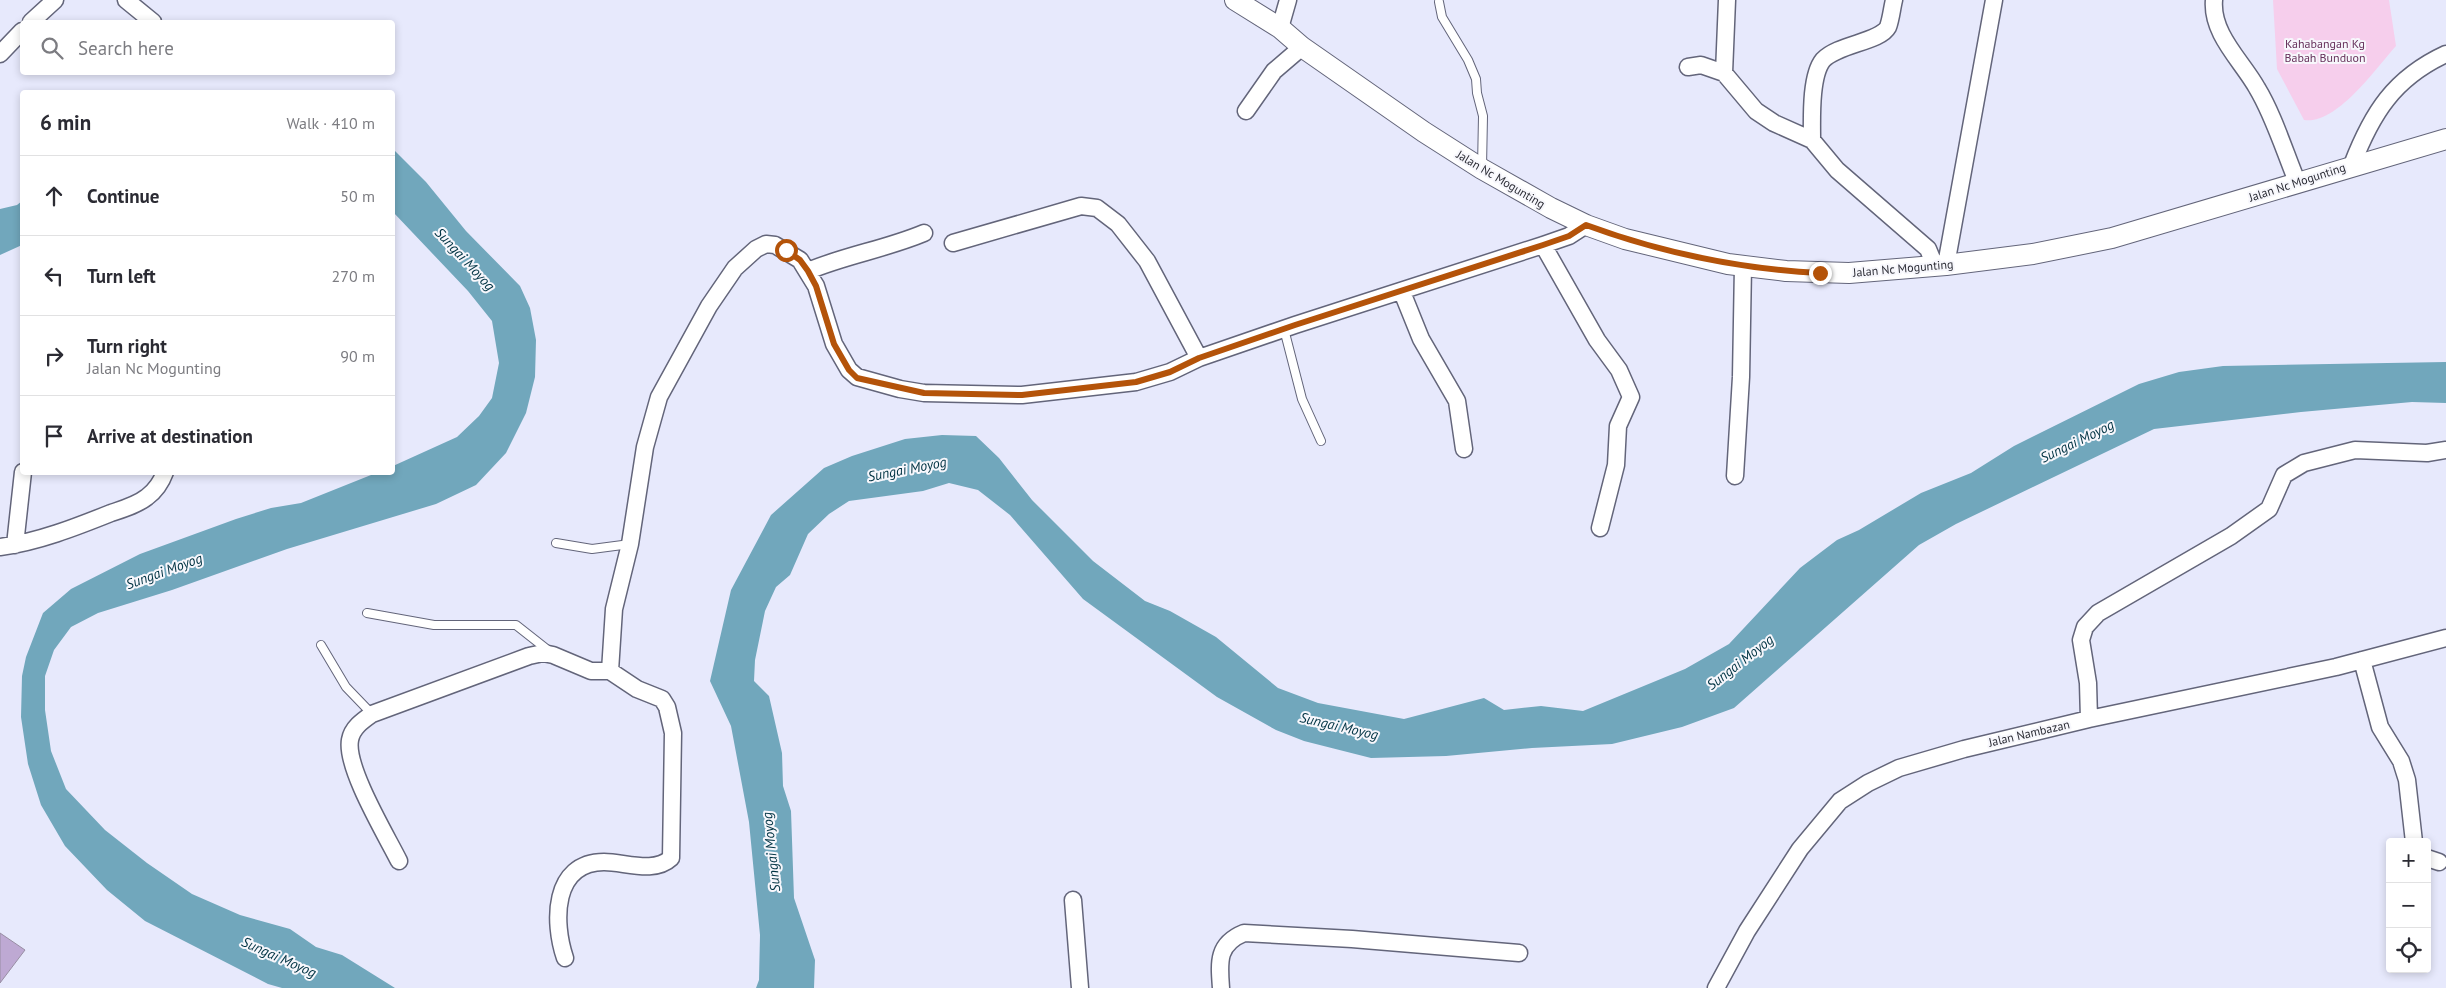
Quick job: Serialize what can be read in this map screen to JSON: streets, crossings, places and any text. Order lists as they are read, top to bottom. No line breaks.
{"streets":{"street":["Jalan Nc Mogunting","Jalan Nambazan"]},"water":["Sungai Moyog"],"parks":["Kahabangan Kg Babah Bunduon"],"page":{"search":"Search here","heading":["6 min","Walk · 410 m"],"list":[["Continue","50 m"],["Turn left","270 m"],["Turn right","Jalan Nc Mogunting","90 m"],"Arrive at destination"],"map_buttons":["+","−"]}}
